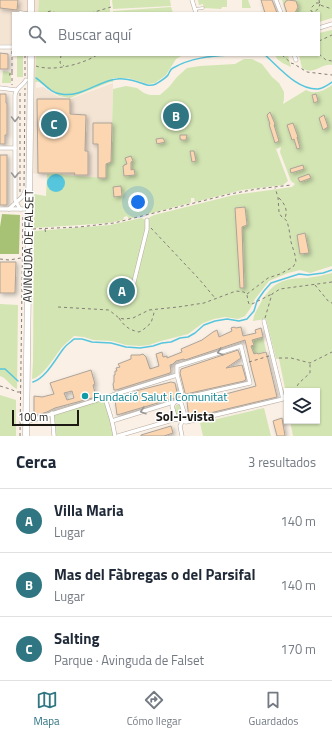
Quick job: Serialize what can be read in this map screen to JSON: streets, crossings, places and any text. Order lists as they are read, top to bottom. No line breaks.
{"streets":{"main road":["AVINGUDA DE FALSET"]},"districts":["Sol-i-vista"],"places":["Fundació Salut i Comunitat"],"scale_bar":"100 m","page":{"search":"Buscar aquí","pins":["B","C","A"],"scale":"100 m","heading":["Cerca","3 resultados"],"list":[{"mark":"A","name":"Villa Maria","note":"Lugar","value":"140 m"},{"mark":"B","name":"Mas del Fàbregas o del Parsifal","note":"Lugar","value":"140 m"},{"mark":"C","name":"Salting","note":"Parque · Avinguda de Falset","value":"170 m"}],"nav":["Mapa","Cómo llegar","Guardados"]}}
